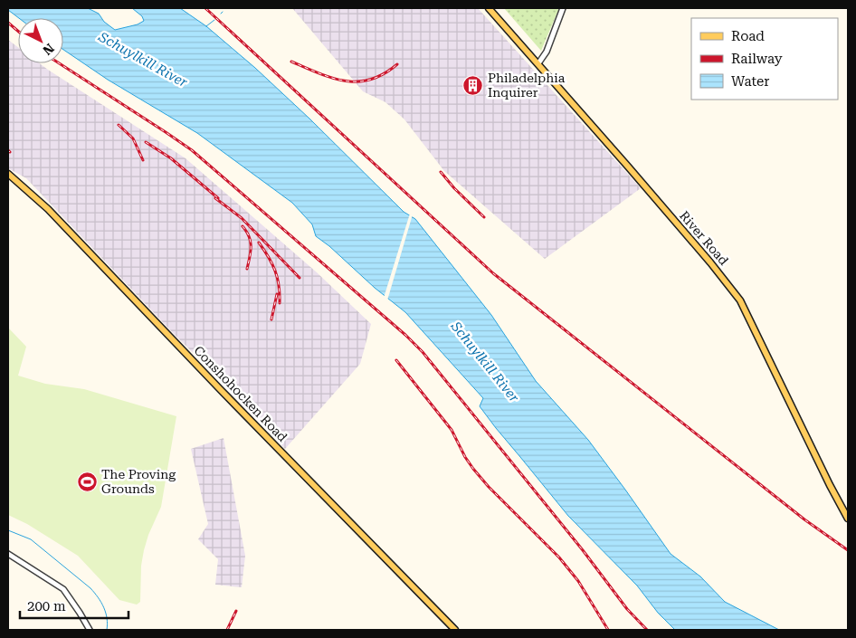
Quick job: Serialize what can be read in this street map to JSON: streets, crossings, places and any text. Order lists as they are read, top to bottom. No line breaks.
{"streets":{"main road":["River Road","Conshohocken Road"]},"water":["Schuylkill River"],"places":{"building":["Philadelphia Inquirer"],"sports":["The Proving Grounds"]},"legend":["Road","Railway","Water"],"scale_bar":"200 m","north":"bottom right"}
